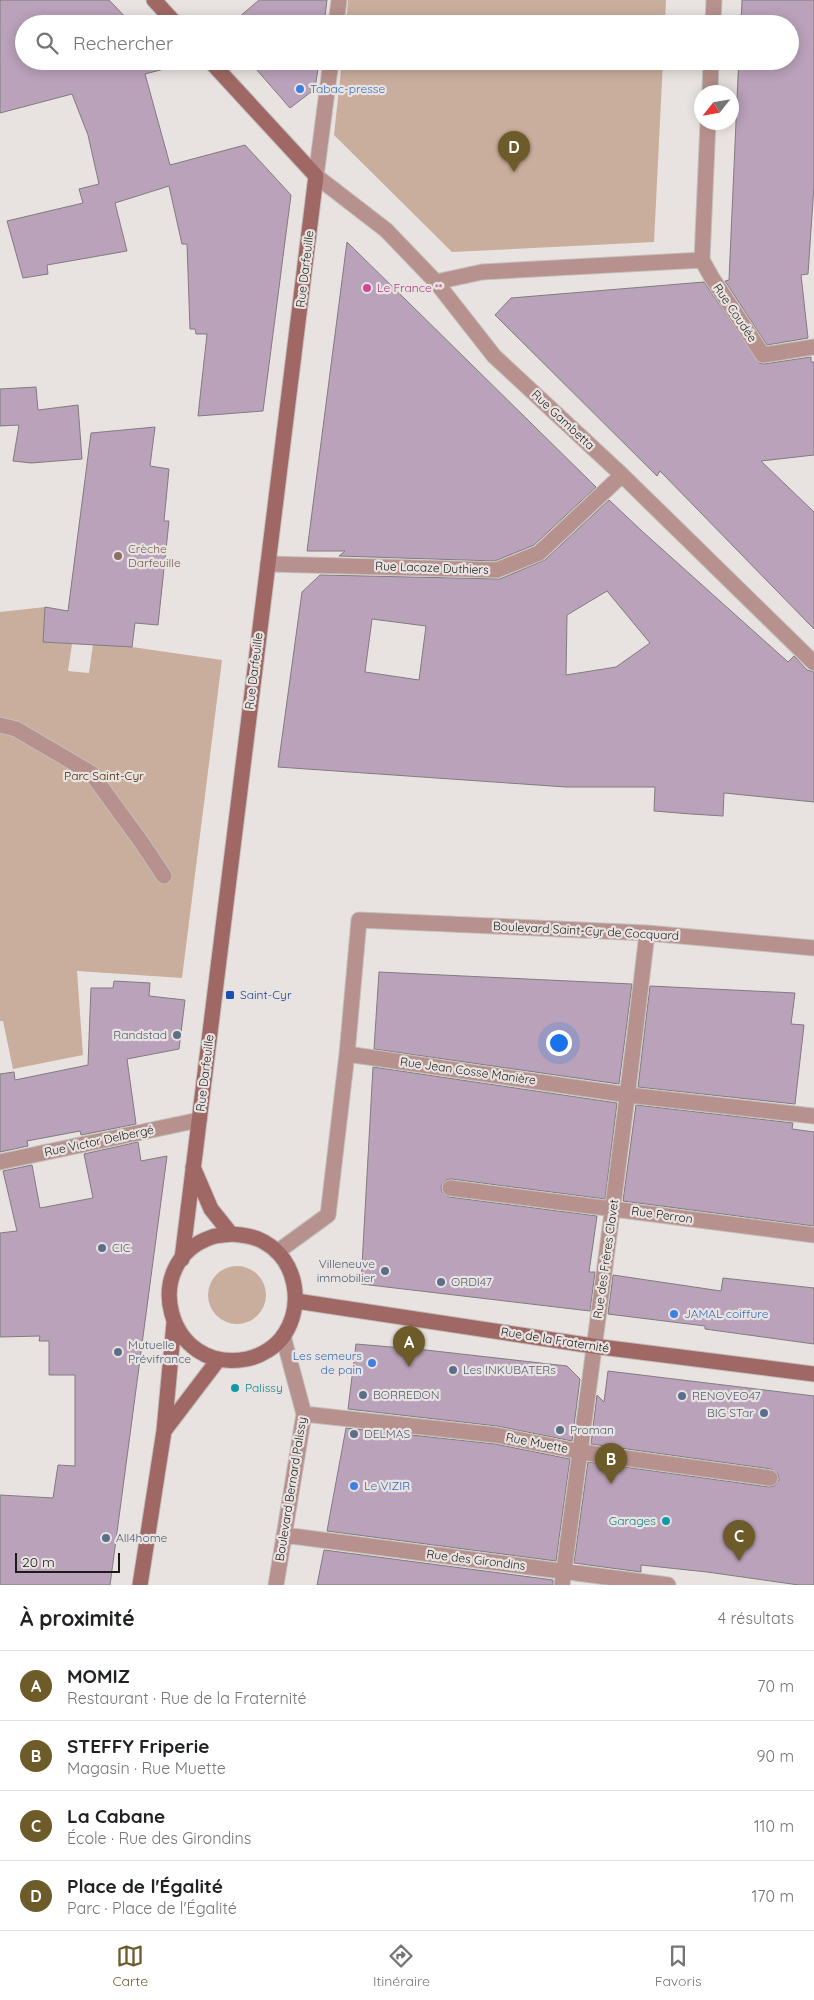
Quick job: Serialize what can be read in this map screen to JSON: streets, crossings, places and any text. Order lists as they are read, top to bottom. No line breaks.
{"streets":{"main road":["Rue Darfeuille","Rue de la Fraternité"],"street":["Rue Coudée","Rue Gambetta","Rue Lacaze Duthiers","Boulevard Saint-Cyr de Cocquard","Rue Jean Cosse Manière","Rue Victor Delbergé","Rue Perron","Rue des Frères Clavet","Rue Muette","Boulevard Bernard Palissy","Rue des Girondins"]},"crossings":[["Rue Darfeuille","Rue Gambetta"],["Rue Darfeuille","Rue Lacaze Duthiers"],["Rue Darfeuille","Rue Victor Delbergé"],["Rue Darfeuille","Rue de la Fraternité"],["Rue Darfeuille","Boulevard Bernard Palissy"],["Rue Gambetta","Rue Lacaze Duthiers"],["Boulevard Saint-Cyr de Cocquard","Rue Jean Cosse Manière"],["Boulevard Saint-Cyr de Cocquard","Rue des Frères Clavet"],["Rue Jean Cosse Manière","Rue des Frères Clavet"],["Rue Perron","Rue des Frères Clavet"],["Rue des Frères Clavet","Rue de la Fraternité"],["Rue des Frères Clavet","Rue Muette"],["Rue des Frères Clavet","Rue des Girondins"],["Rue de la Fraternité","Boulevard Bernard Palissy"],["Rue Muette","Boulevard Bernard Palissy"],["Boulevard Bernard Palissy","Rue des Girondins"]],"parks":["Parc Saint-Cyr"],"places":{"other":["Tabac-presse","Le France **","Crèche Darfeuille","Randstad","CIC","Villeneuve immobilier","ORDI47","JAMAL coiffure","Mutuelle Prévifrance","Les semeurs de pain","Les INKUBATERs","Palissy","BORREDON","RENOVEO47","BIG STar","Proman","DELMAS","Le VIZIR","Garages","All4home"],"transit":["Saint-Cyr"]},"scale_bar":"20 m","north":"bottom left","page":{"search":"Rechercher","pins":["D","A","B","C"],"scale":"20 m","heading":["À proximité","4 résultats"],"list":[{"mark":"A","name":"MOMIZ","note":"Restaurant · Rue de la Fraternité","value":"70 m"},{"mark":"B","name":"STEFFY Friperie","note":"Magasin · Rue Muette","value":"90 m"},{"mark":"C","name":"La Cabane","note":"École · Rue des Girondins","value":"110 m"},{"mark":"D","name":"Place de l'Égalité","note":"Parc · Place de l'Égalité","value":"170 m"}],"nav":["Carte","Itinéraire","Favoris"]}}
